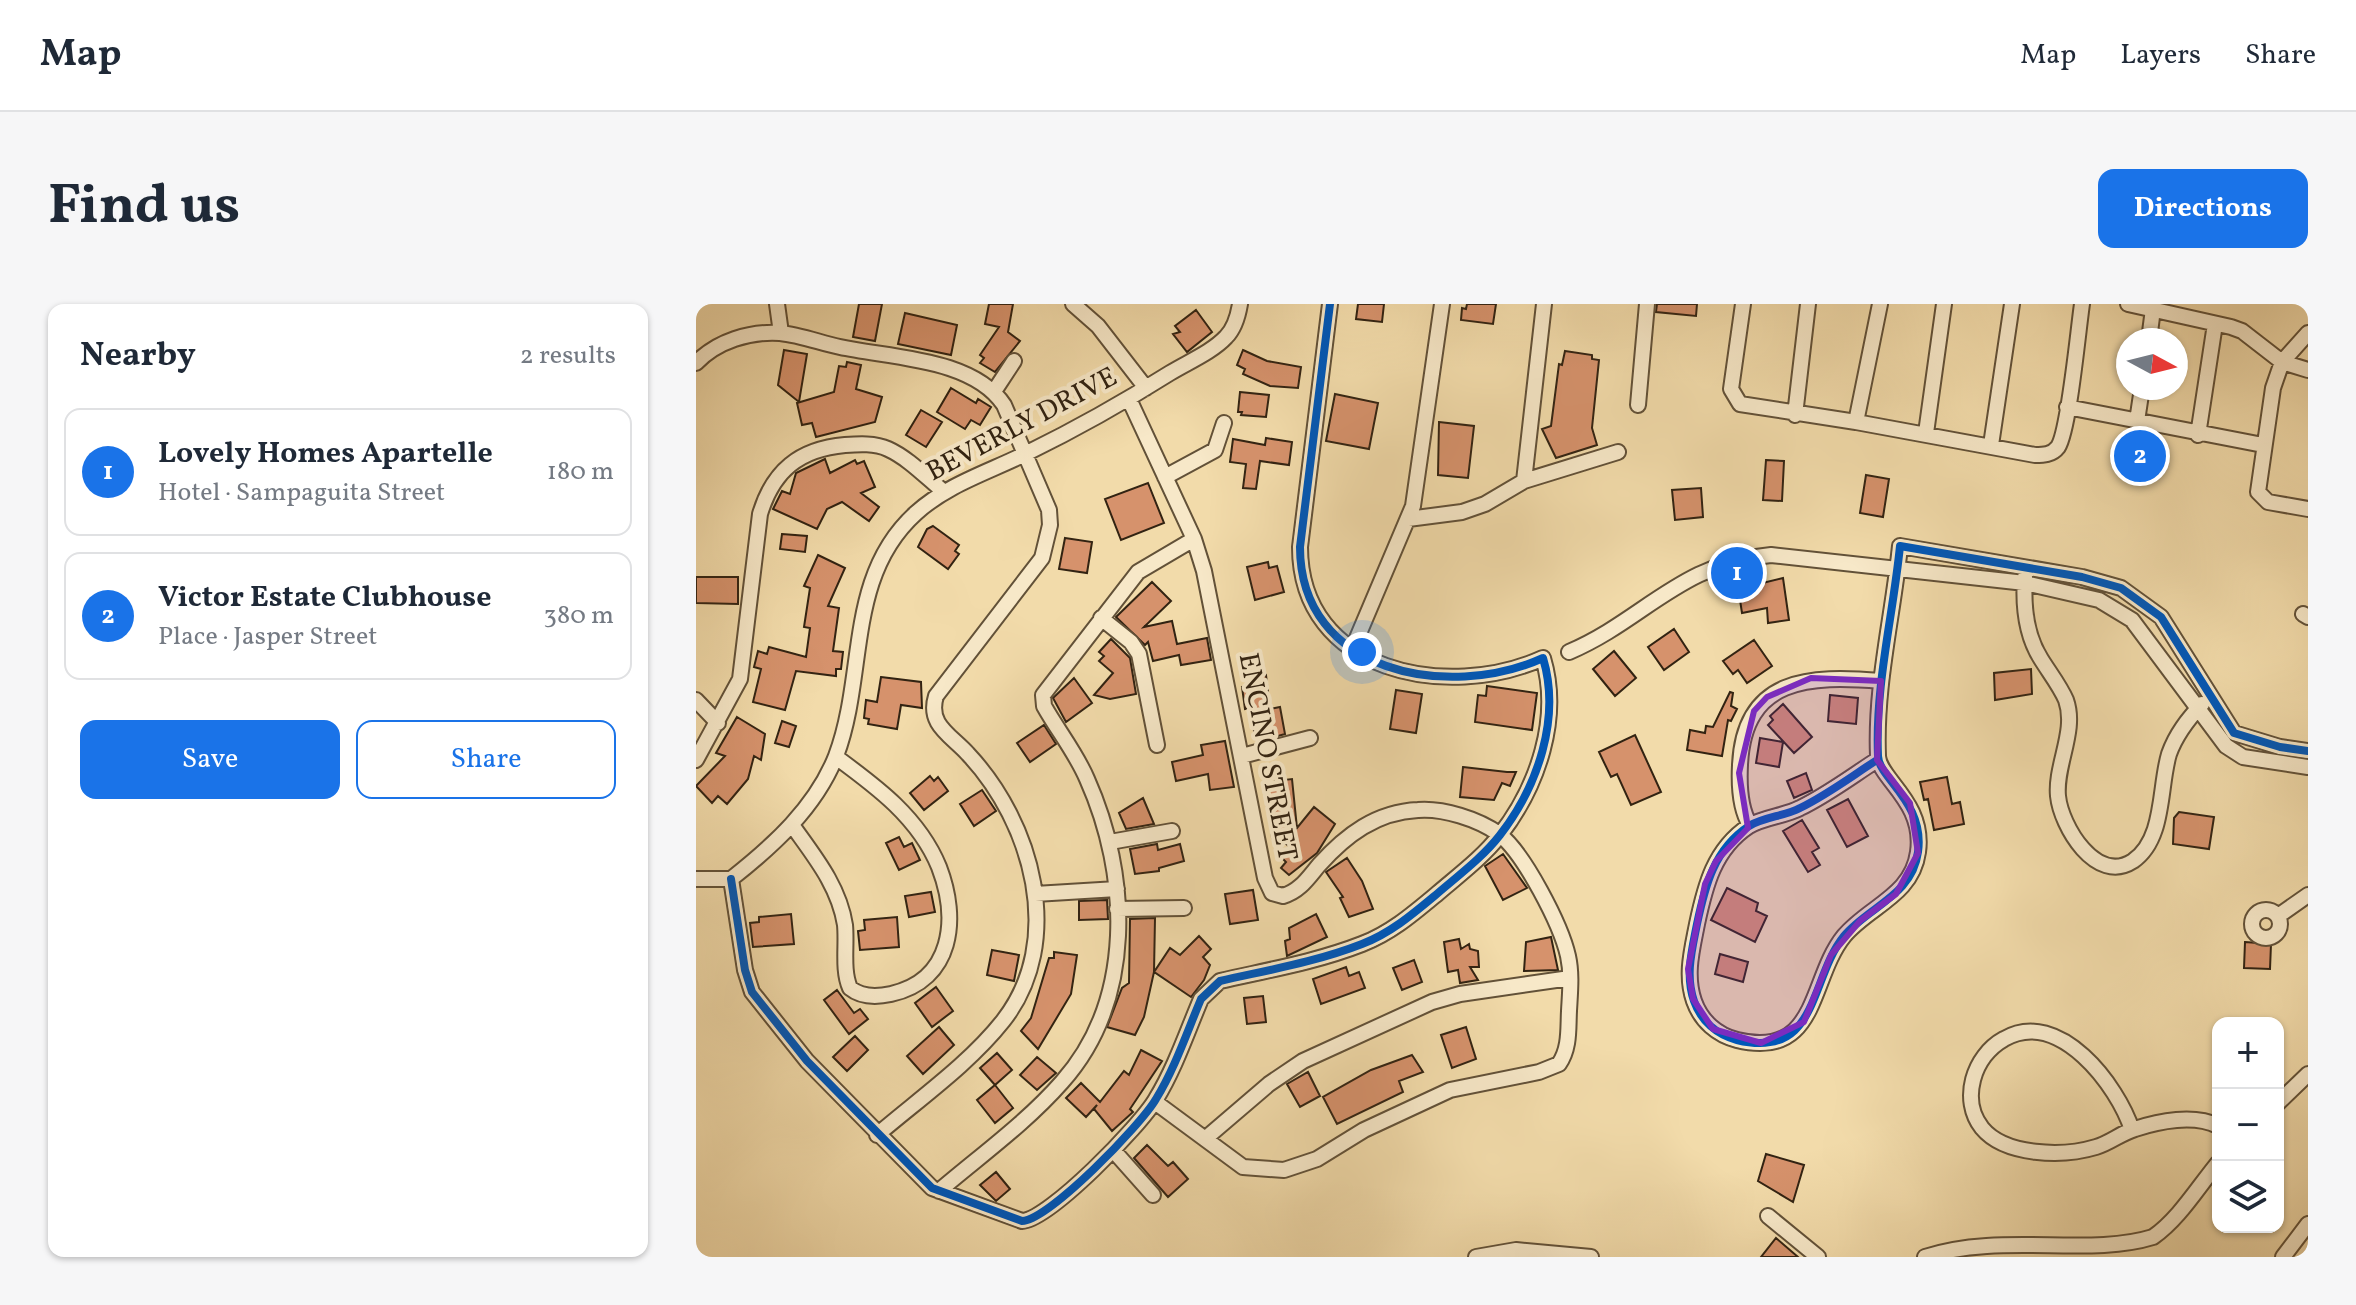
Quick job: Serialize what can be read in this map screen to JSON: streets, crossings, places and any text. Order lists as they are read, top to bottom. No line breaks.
{"streets":{"street":["BEVERLY DRIVE","ENCINO STREET"]},"crossings":[["BEVERLY DRIVE","ENCINO STREET"]],"north":"right","page":{"header":"Map","nav":["Map","Layers","Share"],"title":"Find us","buttons":["Directions",["Save","Share"]],"heading":["Nearby","2 results"],"list":[{"mark":"1","name":"Lovely Homes Apartelle","note":"Hotel · Sampaguita Street","value":"180 m"},{"mark":"2","name":"Victor Estate Clubhouse","note":"Place · Jasper Street","value":"380 m"}],"pins":["2","1"],"map_buttons":["+","−"]}}
